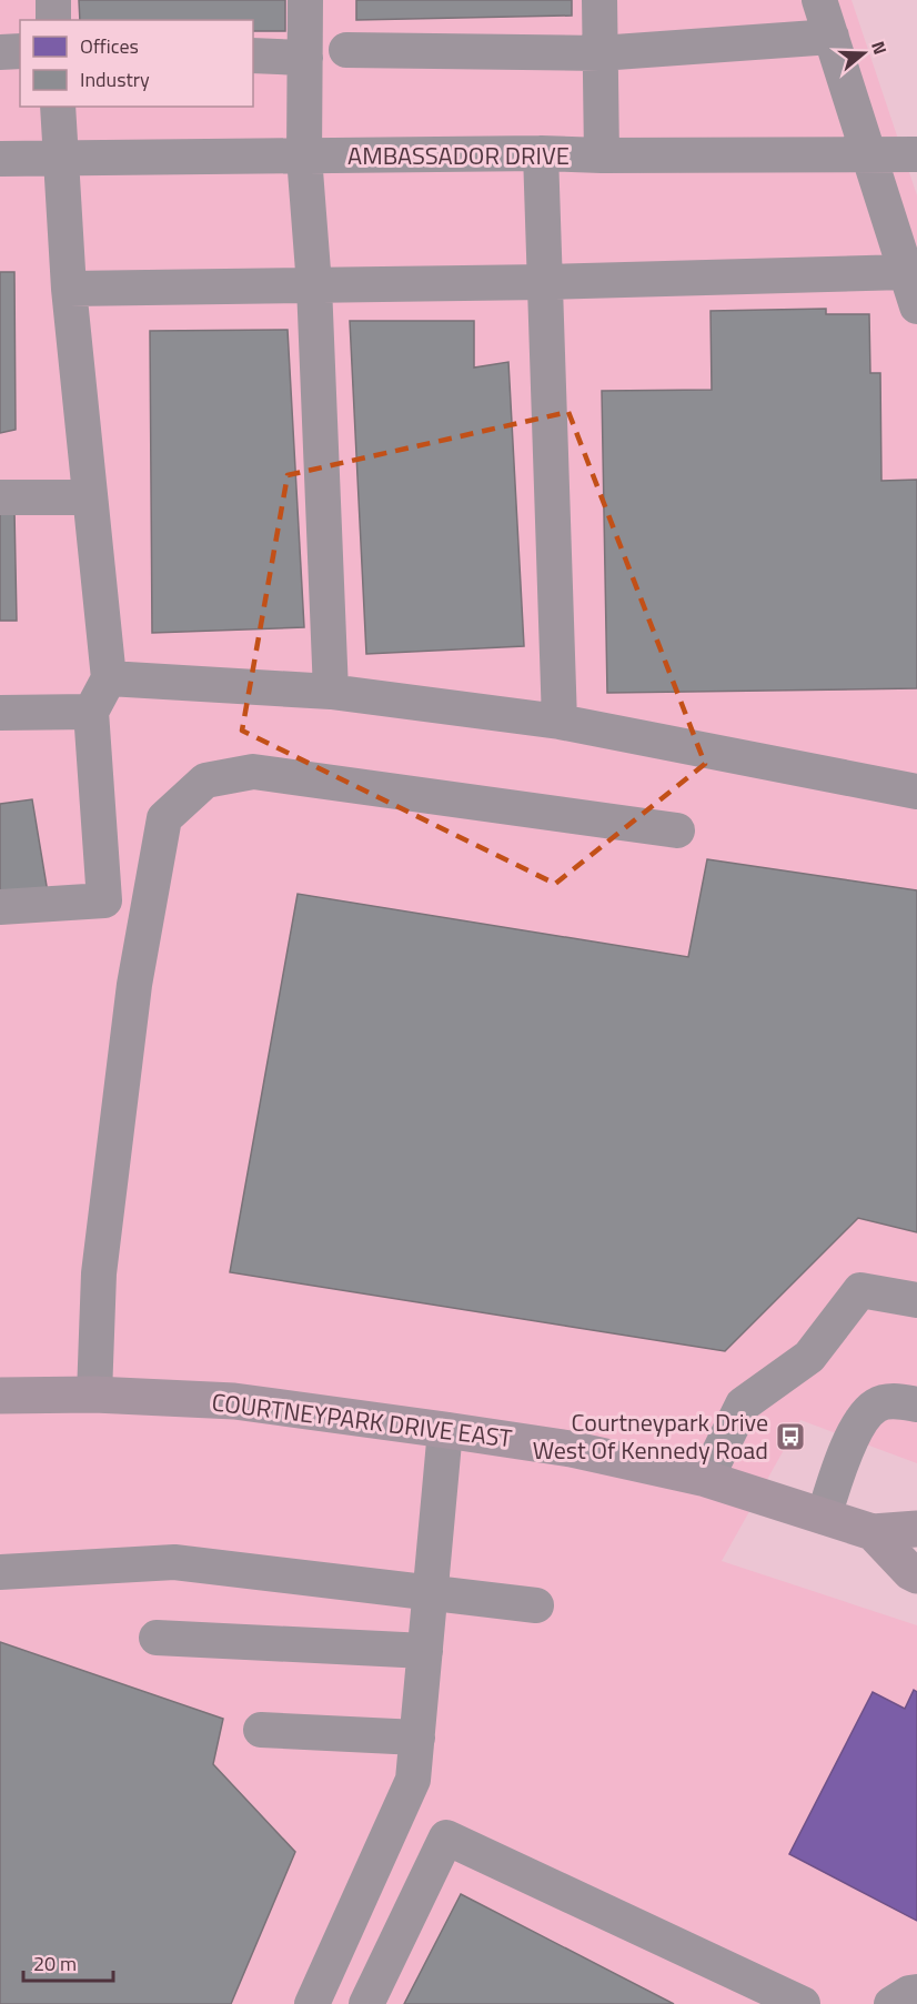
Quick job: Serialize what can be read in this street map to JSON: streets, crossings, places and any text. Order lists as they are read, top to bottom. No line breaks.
{"streets":{"main road":["COURTNEYPARK DRIVE EAST"],"street":["AMBASSADOR DRIVE"]},"places":{"bus stop":["Courtneypark Drive West Of Kennedy Road"]},"legend":["Offices","Industry"],"scale_bar":"20 m","north":"right"}
